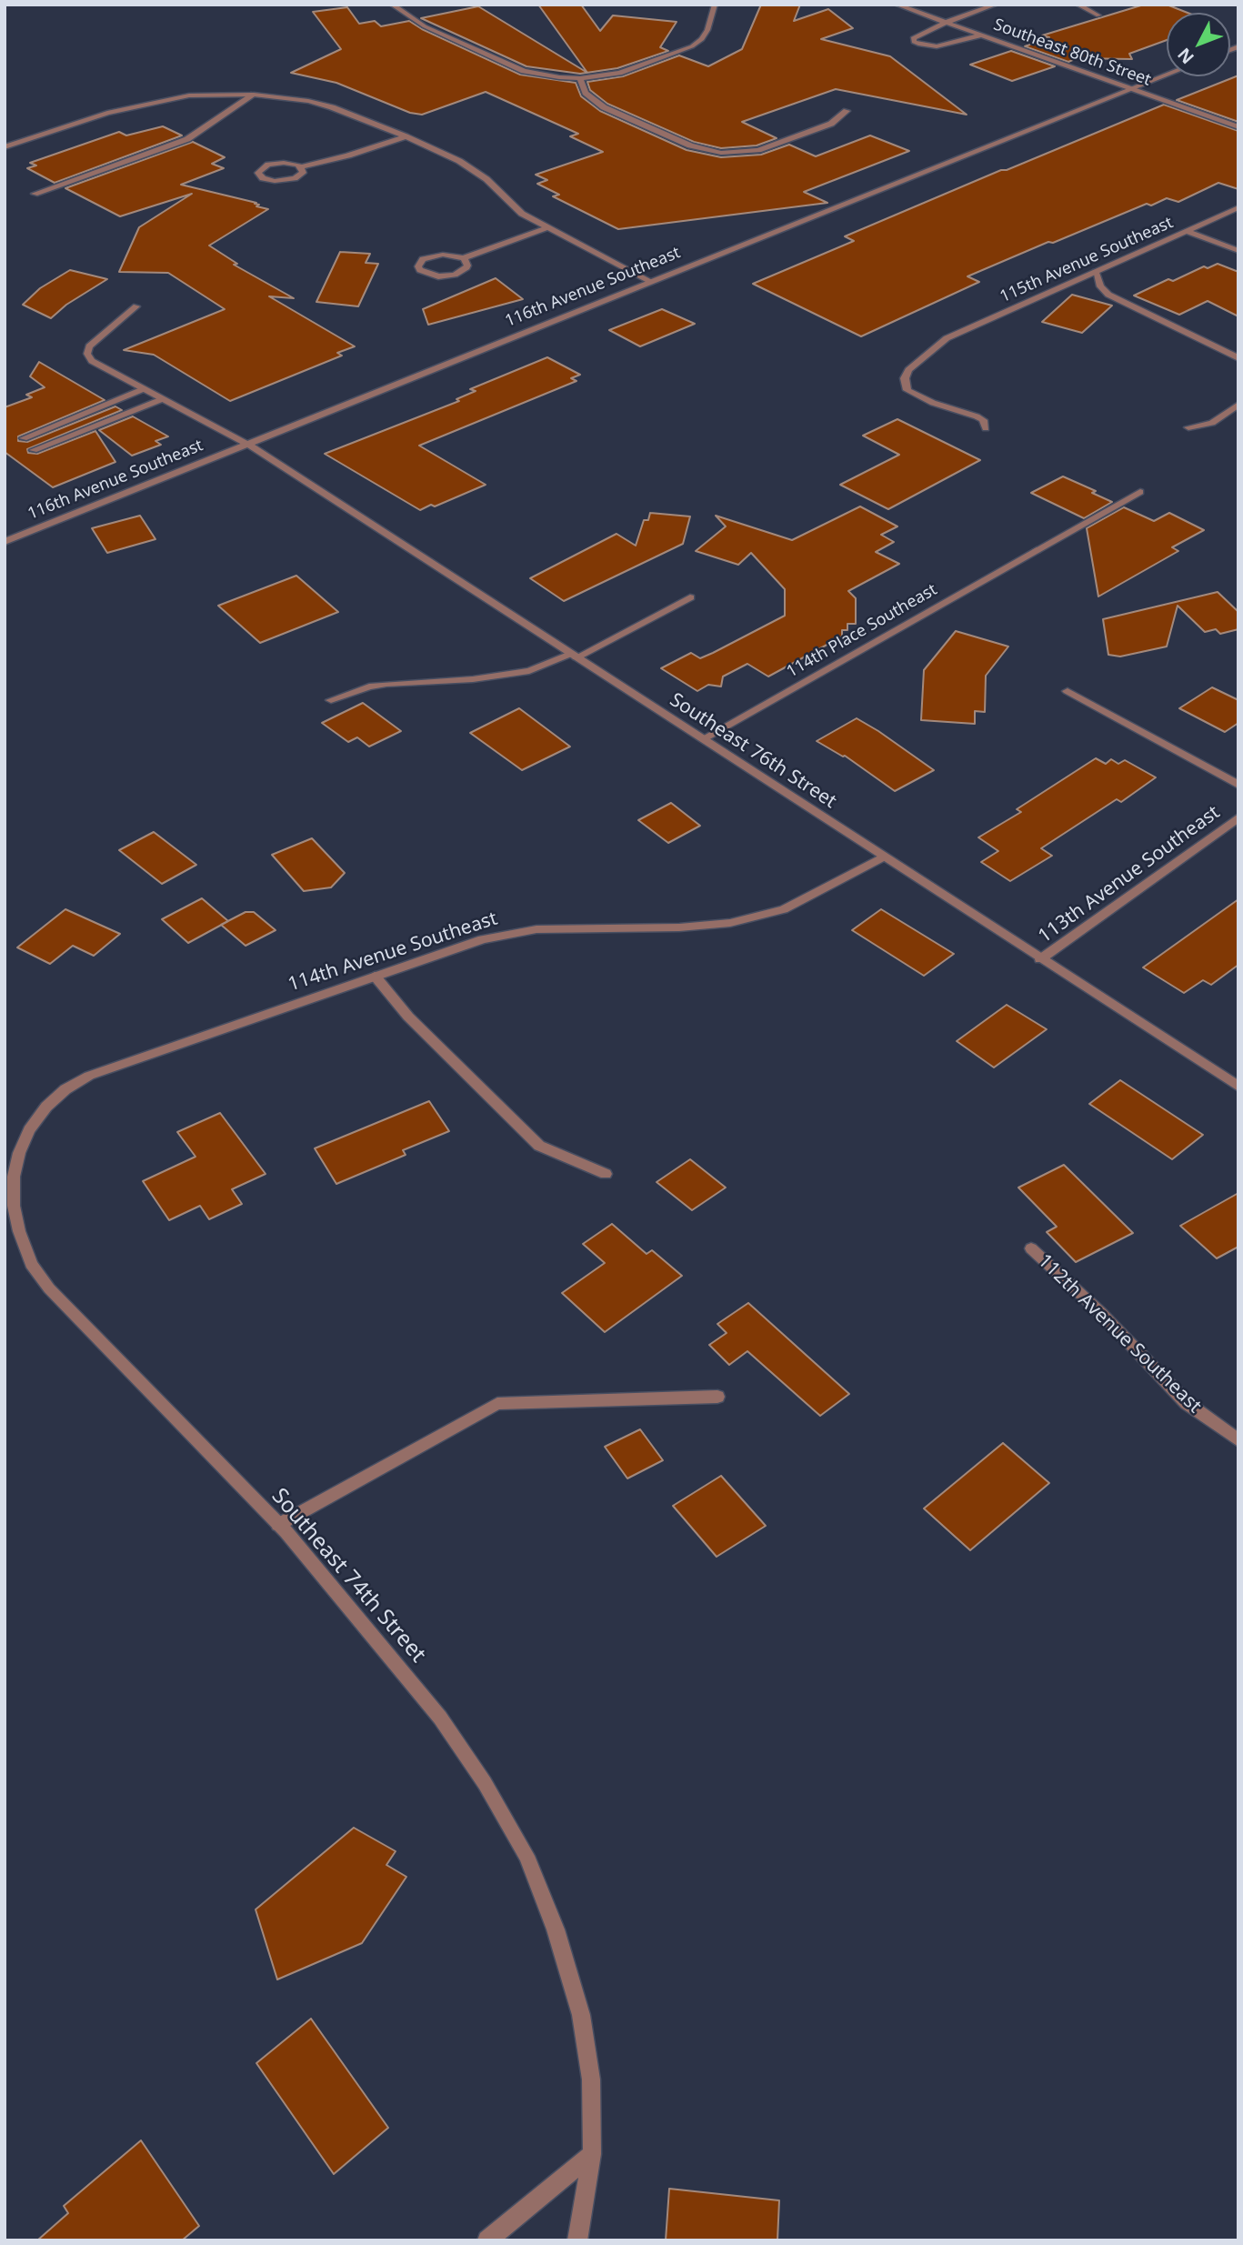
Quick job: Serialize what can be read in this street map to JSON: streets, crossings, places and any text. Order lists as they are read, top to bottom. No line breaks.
{"streets":{"street":["Southeast 80th Street","115th Avenue Southeast","116th Avenue Southeast","114th Place Southeast","Southeast 76th Street","113th Avenue Southeast","114th Avenue Southeast","112th Avenue Southeast","Southeast 74th Street"]},"crossings":[["Southeast 80th Street","116th Avenue Southeast"],["116th Avenue Southeast","Southeast 76th Street"],["114th Place Southeast","Southeast 76th Street"],["Southeast 76th Street","113th Avenue Southeast"],["Southeast 76th Street","114th Avenue Southeast"],["114th Avenue Southeast","Southeast 74th Street"]],"north":"bottom left"}
